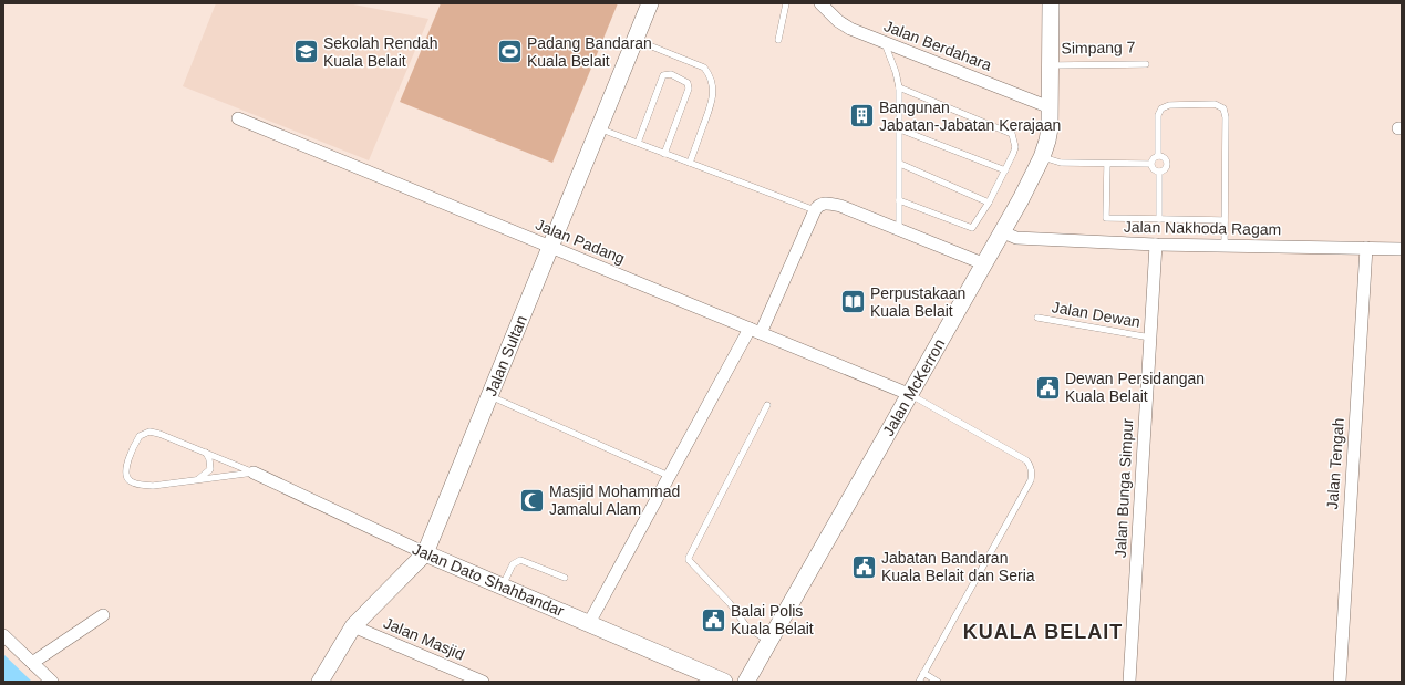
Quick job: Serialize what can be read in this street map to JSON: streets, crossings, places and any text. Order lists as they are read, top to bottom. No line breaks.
{"streets":{"street":["Jalan Berdahara","Jalan Nakhoda Ragam","Jalan Padang","Jalan Sultan","Jalan McKerron","Jalan Tengah","Jalan Bunga Simpur","Jalan Dato Shahbandar","Jalan Masjid"],"lane":["Simpang 7","Jalan Dewan"]},"crossings":[["Jalan Berdahara","Jalan McKerron"],["Simpang 7","Jalan McKerron"],["Jalan Nakhoda Ragam","Jalan McKerron"],["Jalan Nakhoda Ragam","Jalan Tengah"],["Jalan Nakhoda Ragam","Jalan Bunga Simpur"],["Jalan Padang","Jalan Sultan"],["Jalan Padang","Jalan McKerron"],["Jalan Dewan","Jalan Bunga Simpur"],["Jalan Sultan","Jalan Dato Shahbandar"],["Jalan Sultan","Jalan Masjid"]],"districts":["KUALA BELAIT"],"places":{"school or university":["Sekolah Rendah Kuala Belait"],"sports":["Padang Bandaran Kuala Belait"],"building":["Bangunan Jabatan-Jabatan Kerajaan"],"library":["Perpustakaan Kuala Belait"],"public building":["Dewan Persidangan Kuala Belait","Jabatan Bandaran Kuala Belait dan Seria","Balai Polis Kuala Belait"],"mosque":["Masjid Mohammad Jamalul Alam"]}}
